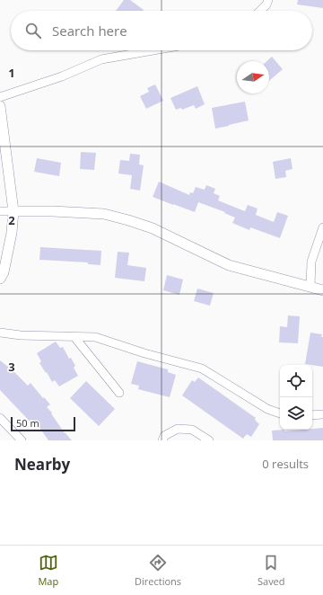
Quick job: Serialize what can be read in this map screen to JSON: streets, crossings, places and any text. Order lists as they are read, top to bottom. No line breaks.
{"scale_bar":"50 m","north":"right","page":{"search":"Search here","scale":"50 m","heading":["Nearby","0 results"],"nav":["Map","Directions","Saved"]},"grid":{"rows":["1","2","3"]}}
